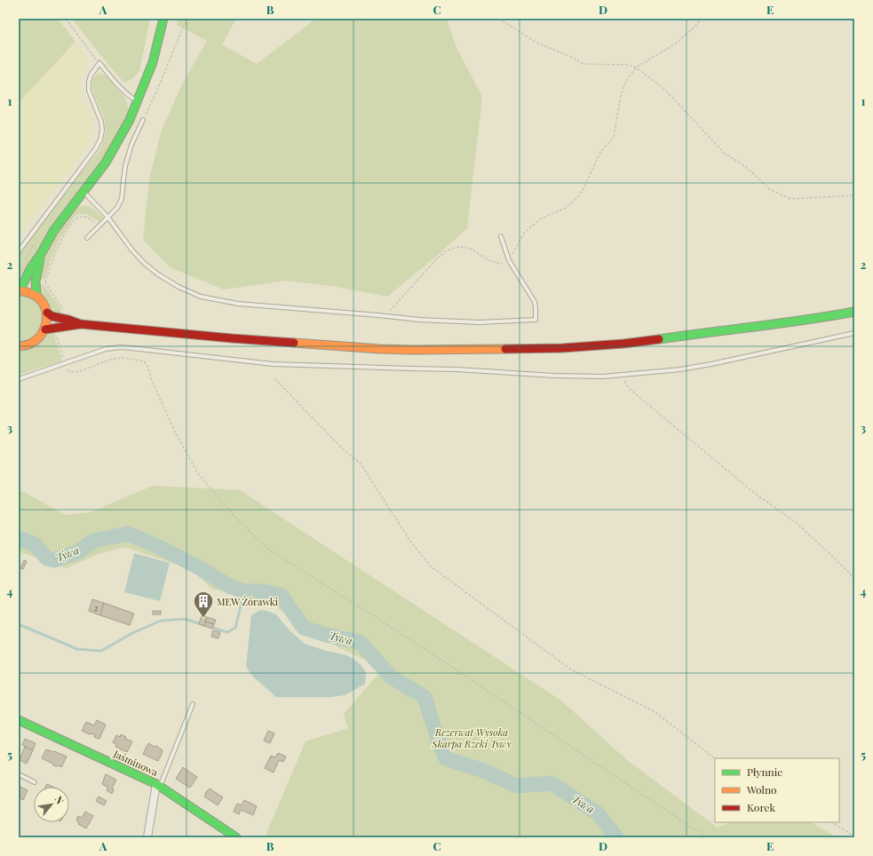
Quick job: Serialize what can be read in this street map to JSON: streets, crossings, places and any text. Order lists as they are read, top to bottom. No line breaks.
{"streets":{"main road":["Jaśminowa"]},"water":["Tywa"],"parks":["Rezerwat Wysoka Skarpa Rzeki Tywy"],"places":{"building":["MEW Żórawki"]},"house_numbers":["2"],"legend":["Płynnie","Wolno","Korek"],"north":"top right","grid":{"columns":["A","B","C","D","E"],"rows":["1","2","3","4","5"]}}
